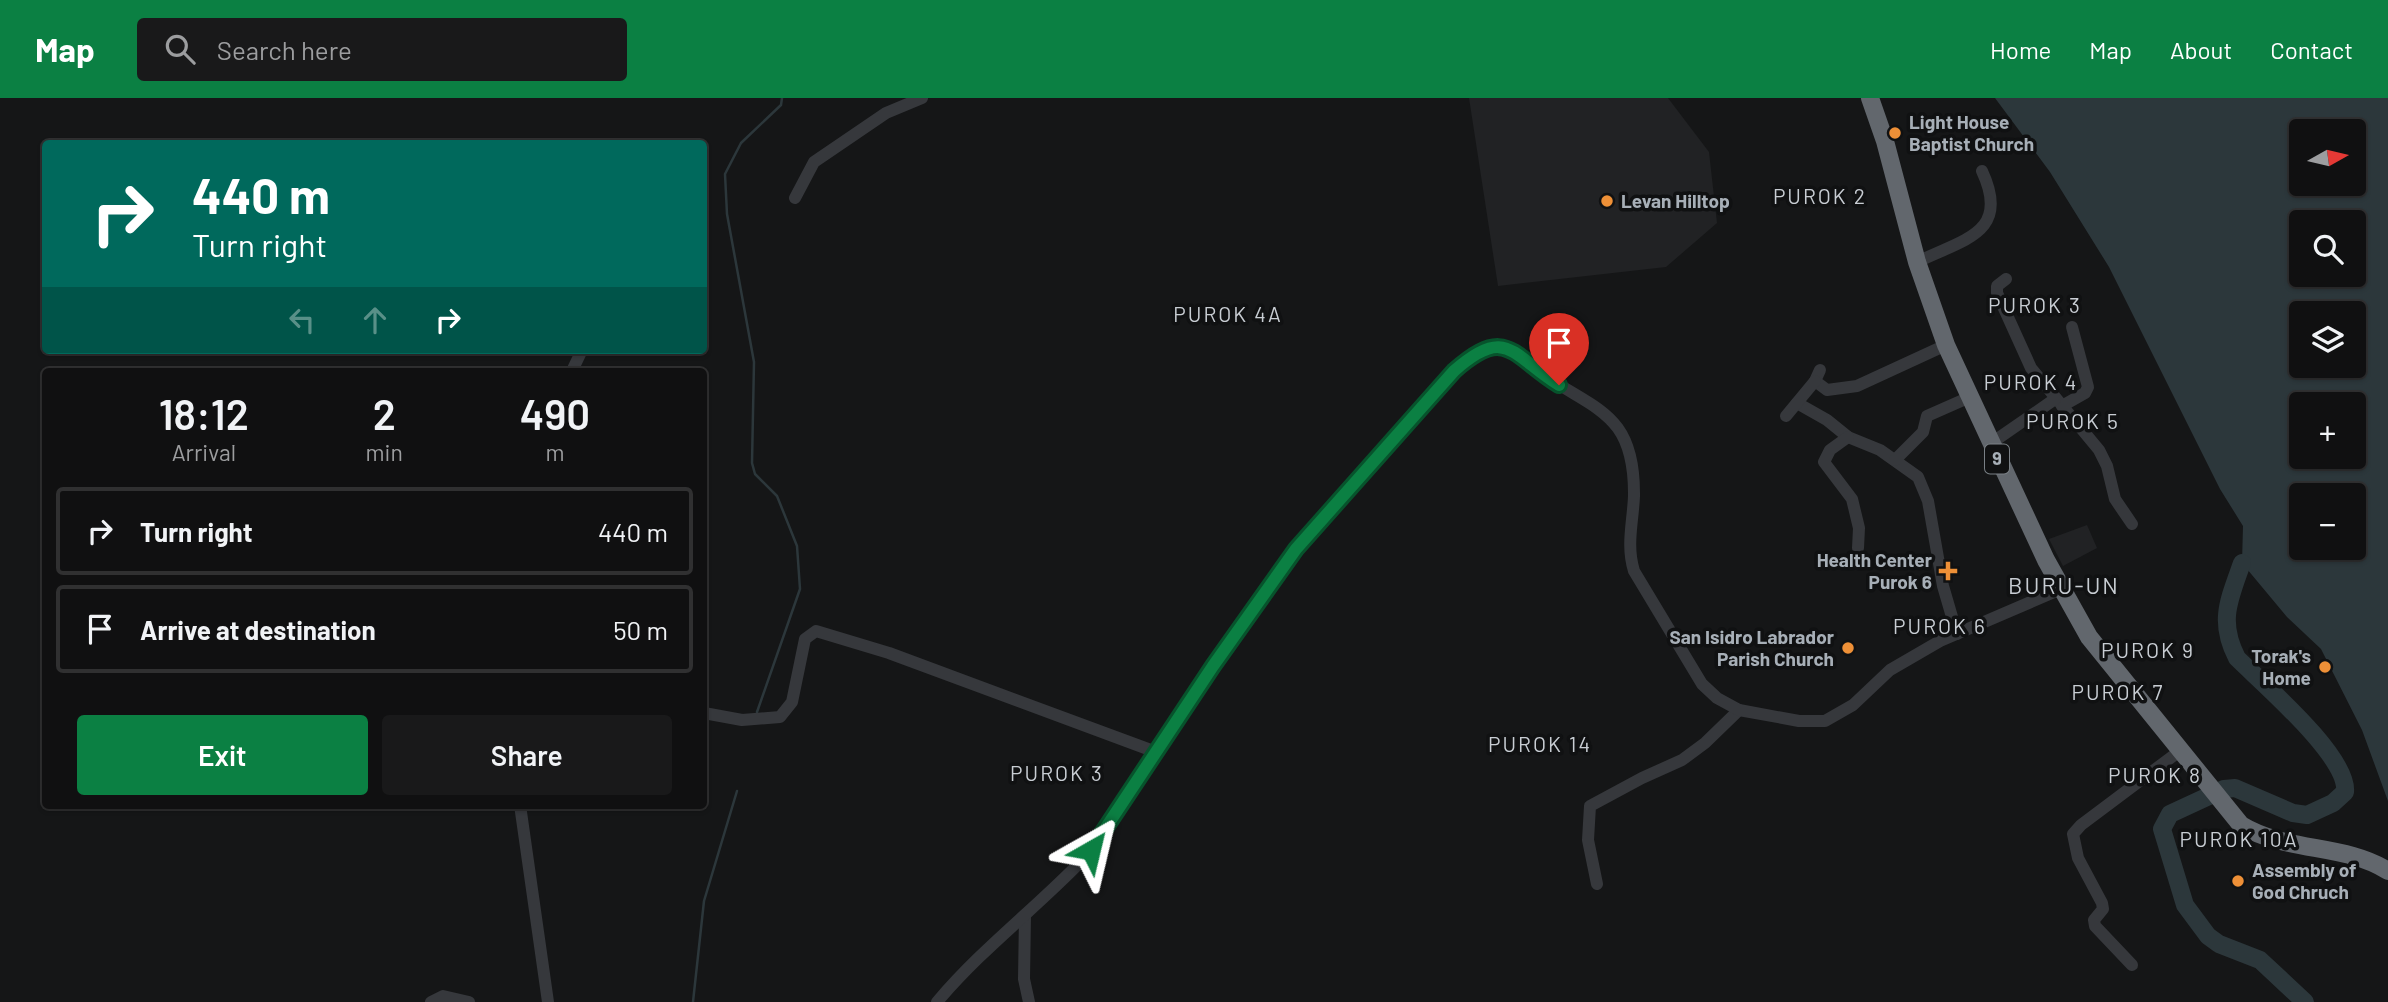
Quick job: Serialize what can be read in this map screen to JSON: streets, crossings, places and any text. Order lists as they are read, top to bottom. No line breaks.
{"streets":{"highway":["9"]},"districts":["PUROK 2","PUROK 3","PUROK 4A","PUROK 4","PUROK 5","BURU-UN","PUROK 6","PUROK 9","PUROK 7","PUROK 14","PUROK 3","PUROK 8","PUROK 10A"],"places":{"other":["Light House Baptist Church","Levan Hilltop","San Isidro Labrador Parish Church","Torak's Home","Assembly of God Chruch"],"health":["Health Center Purok 6"]},"north":"right","page":{"header":"Map","search":"Search here","nav":["Home","Map","About","Contact"],"map_buttons":["+","−"],"turn":["440 m","Turn right"],"eta":["18:12","Arrival","2","min","490","m"],"list":[{"name":"Turn right","value":"440 m"},{"name":"Arrive at destination","value":"50 m"}],"buttons":["Exit","Share"]}}
